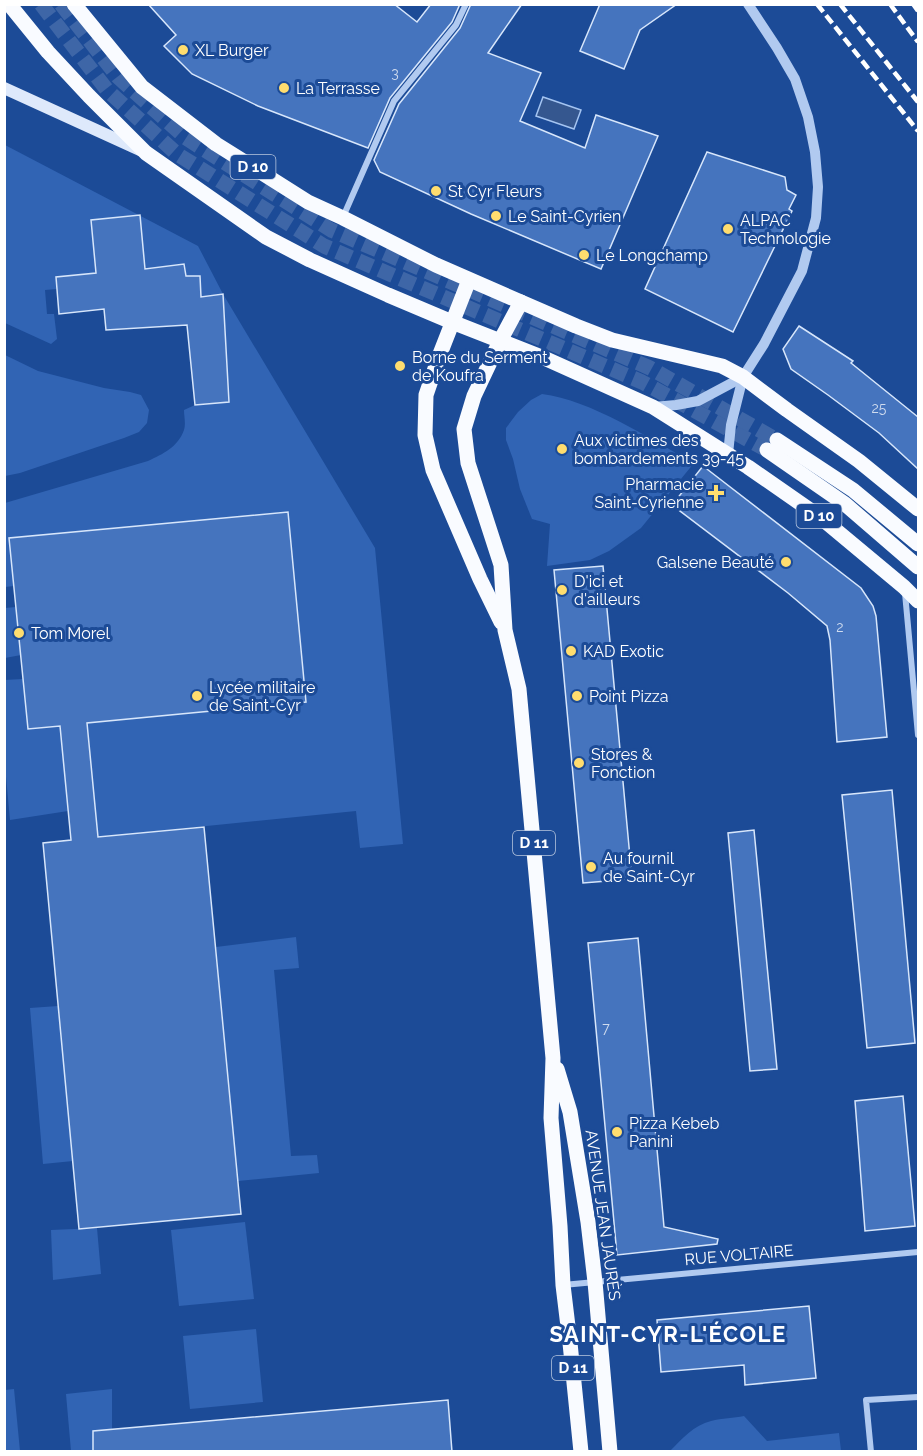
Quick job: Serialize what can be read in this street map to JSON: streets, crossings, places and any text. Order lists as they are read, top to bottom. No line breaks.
{"streets":{"main road":["D 10","D 11","AVENUE JEAN JAURÈS"],"street":["RUE VOLTAIRE"]},"crossings":[["AVENUE JEAN JAURÈS","RUE VOLTAIRE"]],"districts":["SAINT-CYR-L'ÉCOLE"],"places":{"other":["XL Burger","La Terrasse","St Cyr Fleurs","Le Saint-Cyrien","ALPAC Technologie","Le Longchamp","Borne du Serment de Koufra","Aux victimes des bombardements 39-45","Galsene Beauté","D'ici et d'ailleurs","Tom Morel","KAD Exotic","Lycée militaire de Saint-Cyr","Point Pizza","Stores & Fonction","Au fournil de Saint-Cyr","Pizza Kebeb Panini"],"health":["Pharmacie Saint-Cyrienne"]},"house_numbers":["3","25","2","7"]}
